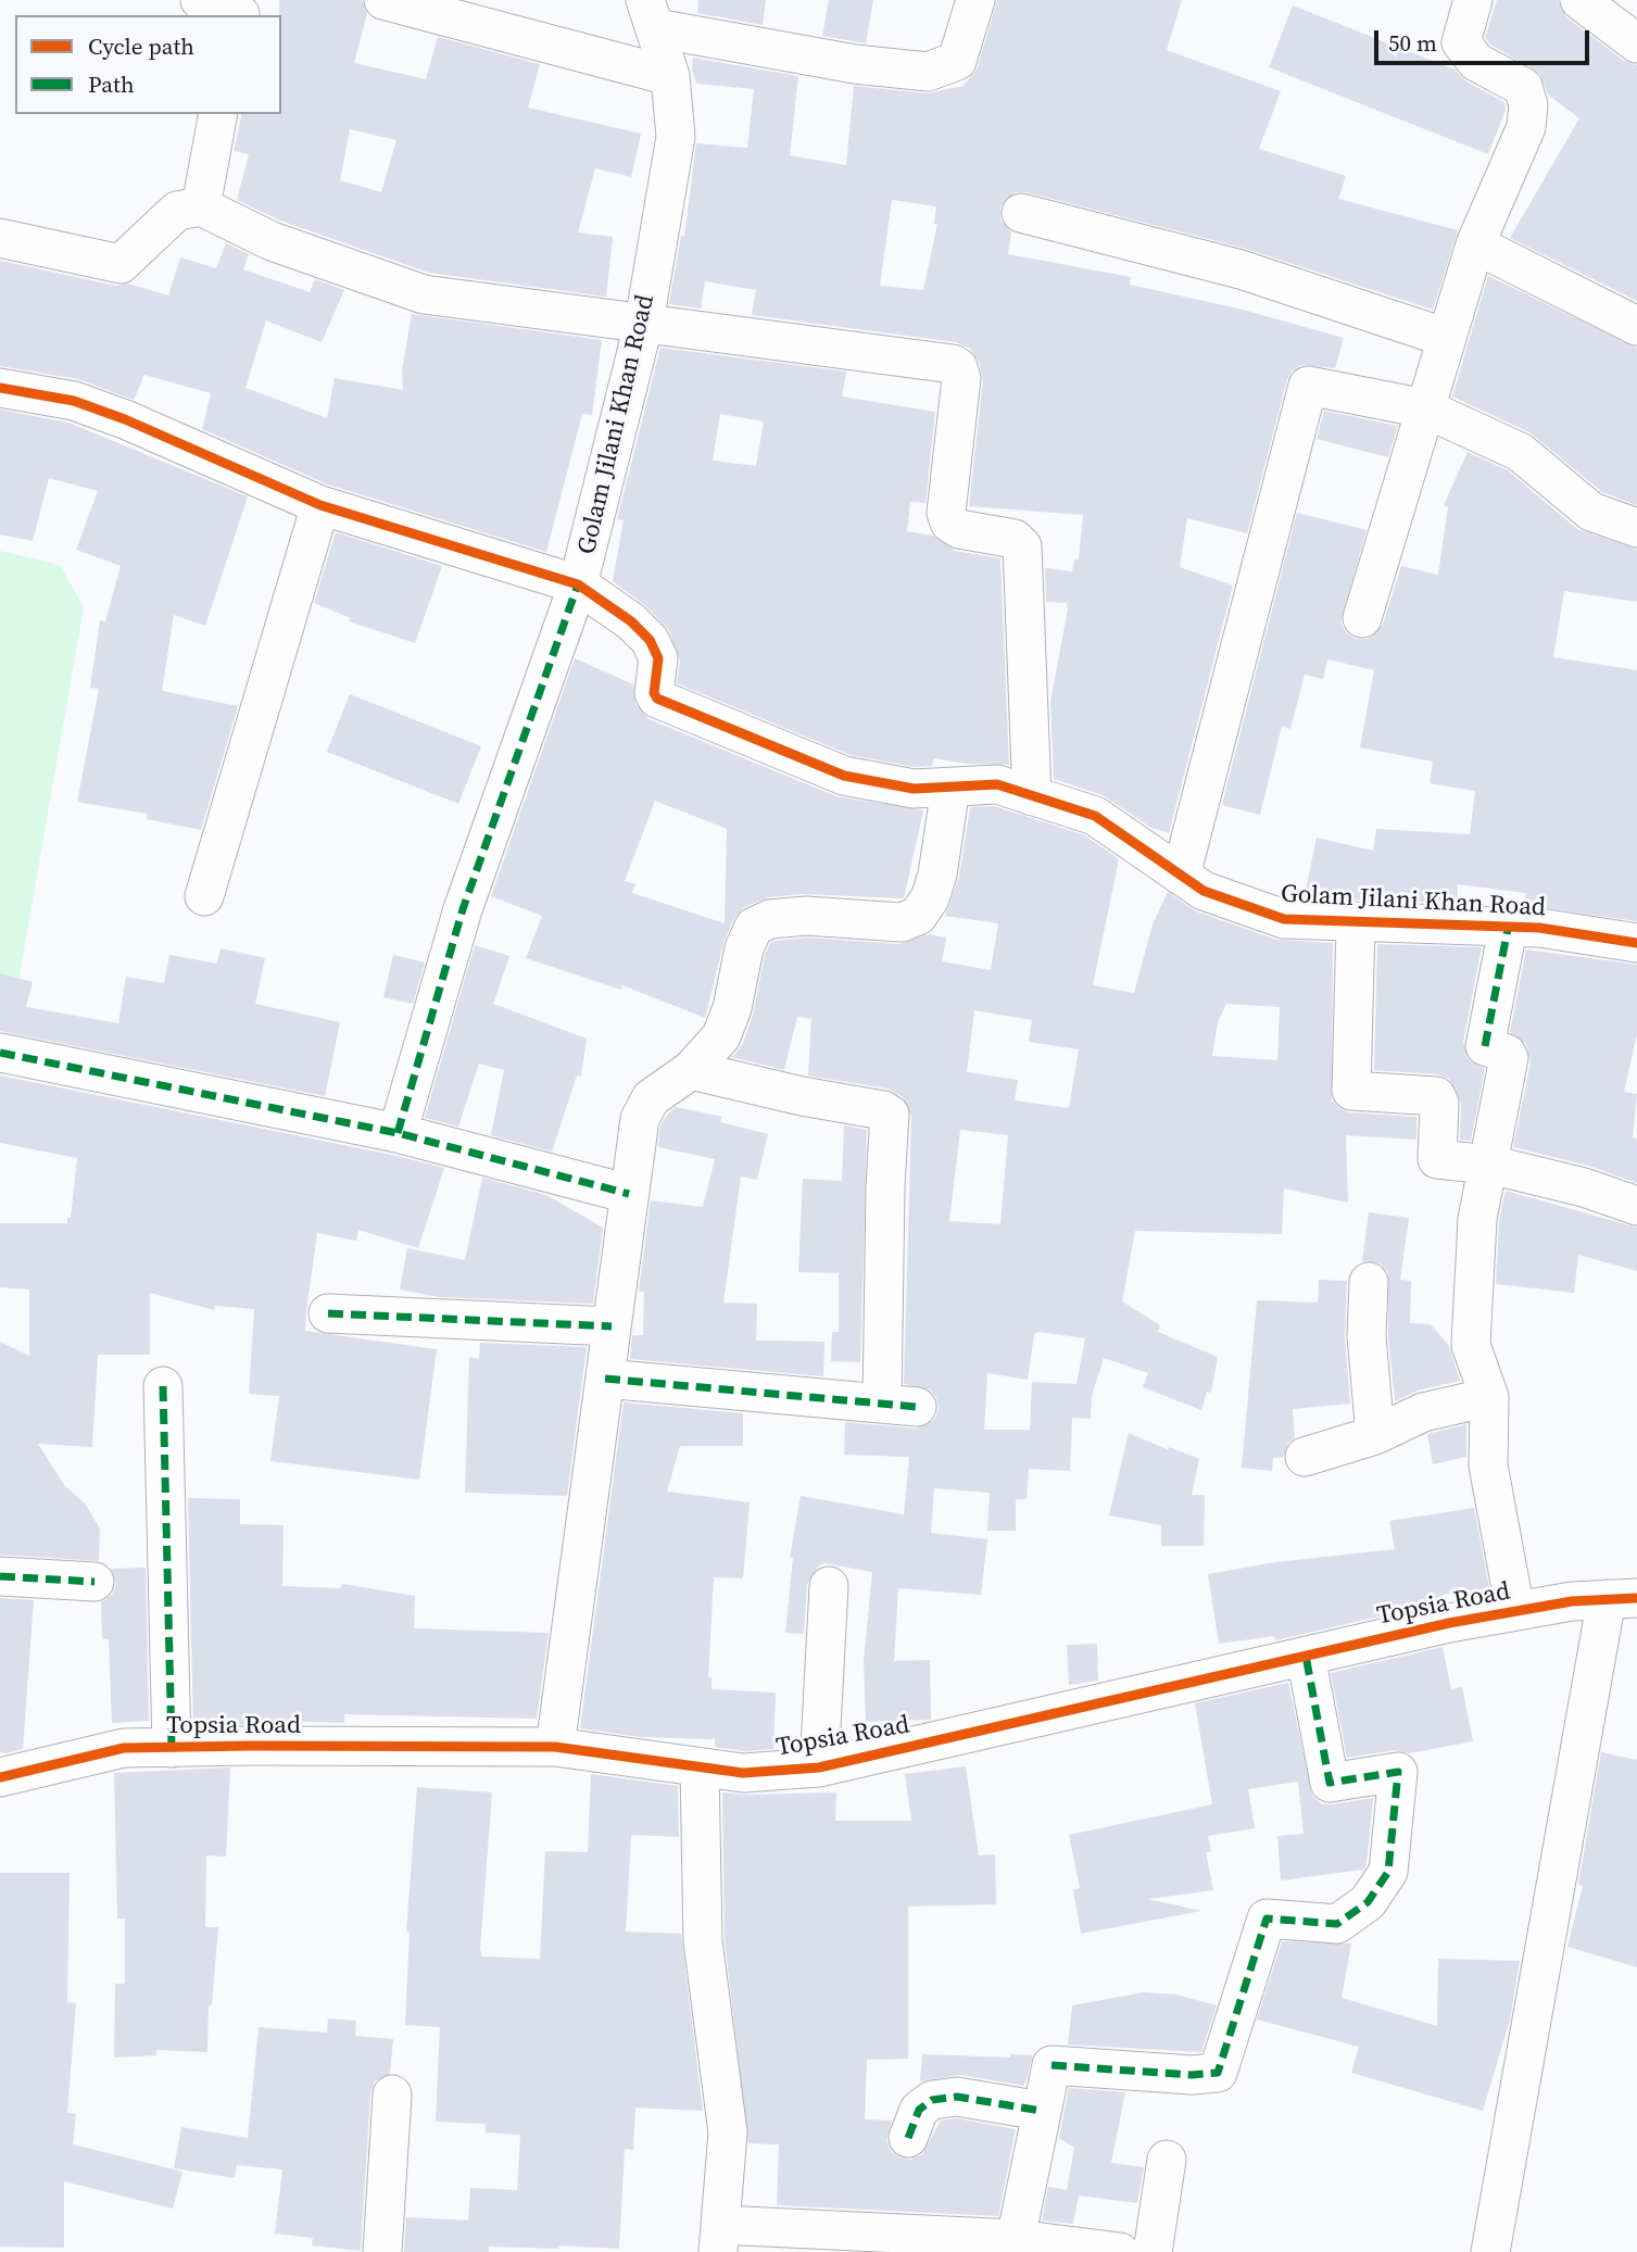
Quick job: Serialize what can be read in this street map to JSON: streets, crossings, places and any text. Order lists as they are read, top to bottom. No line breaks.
{"streets":{"street":["Golam Jilani Khan Road","Topsia Road"]},"legend":["Cycle path","Path"],"scale_bar":"50 m"}
